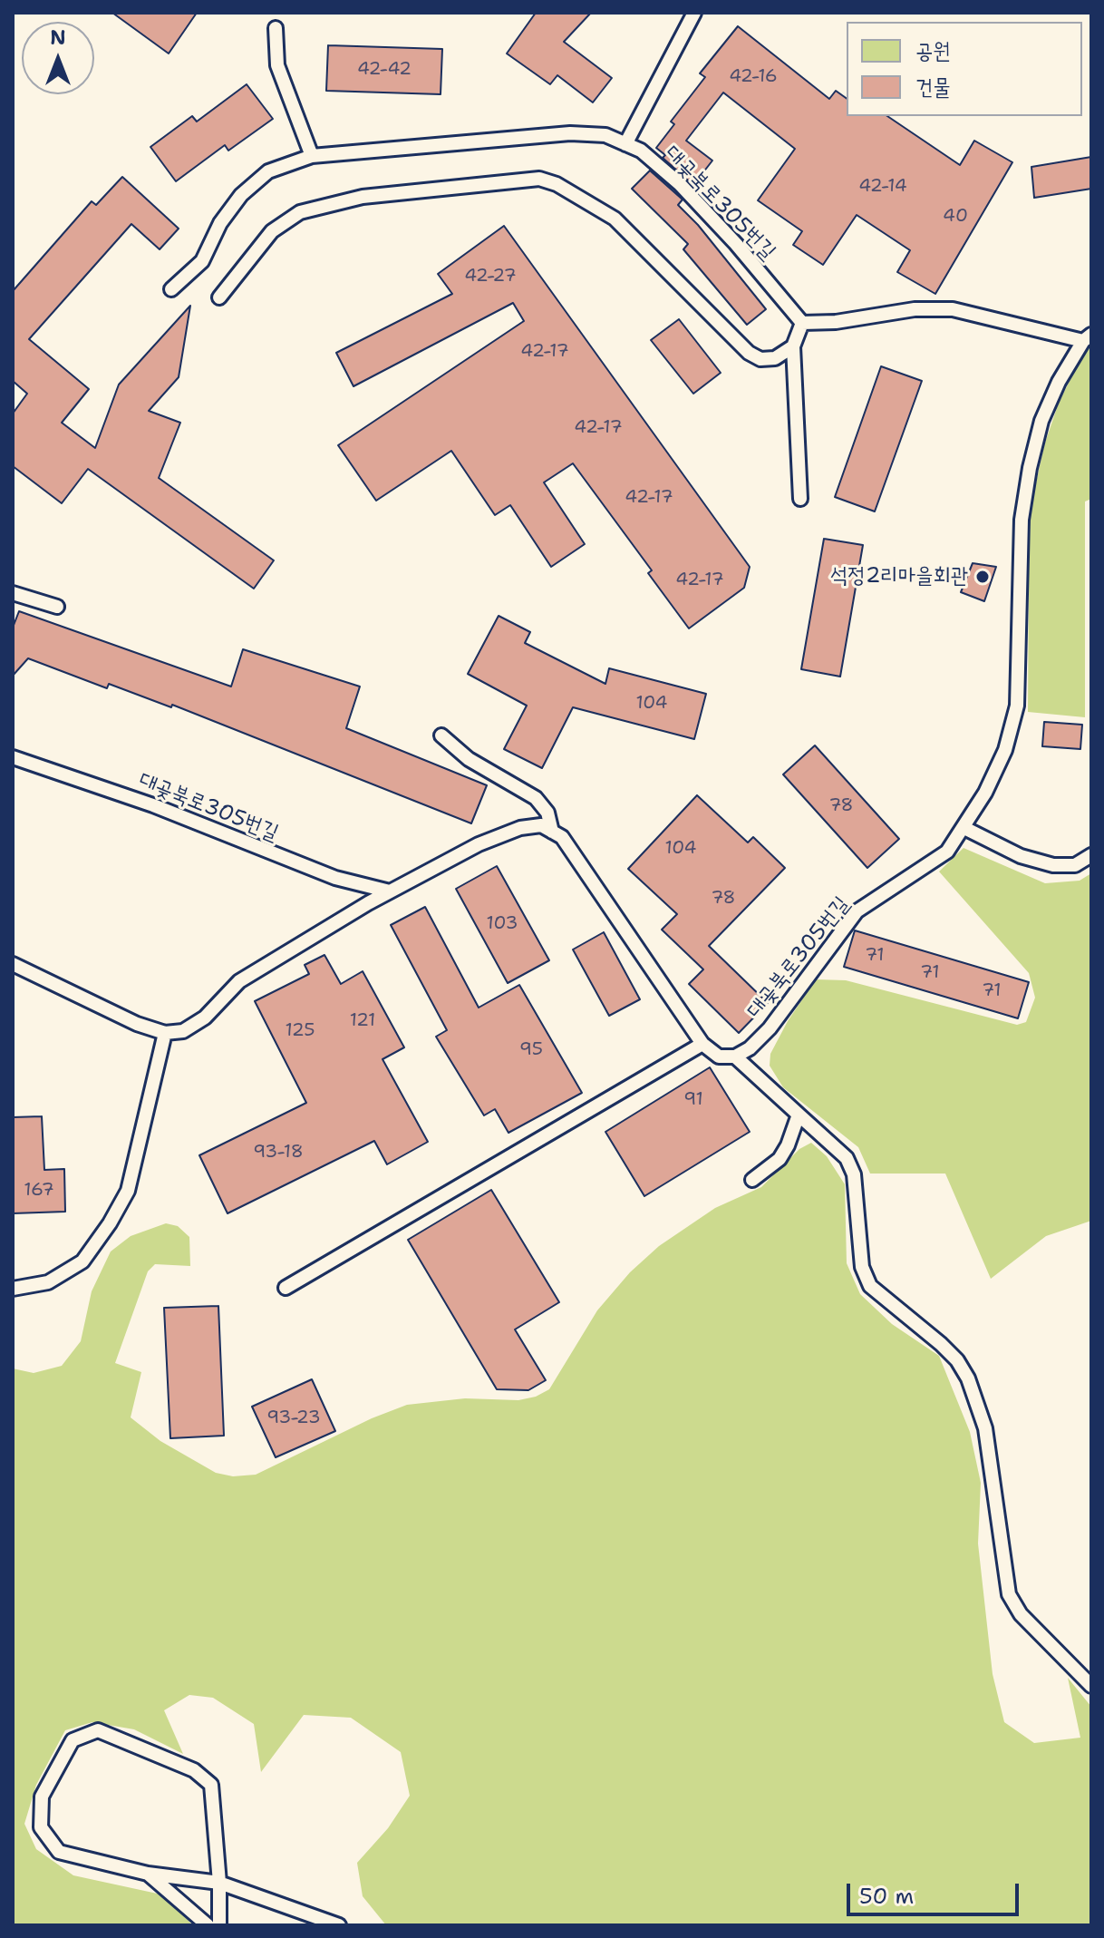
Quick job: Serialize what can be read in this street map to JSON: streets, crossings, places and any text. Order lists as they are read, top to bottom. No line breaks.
{"streets":{"lane":["대곶북로305번길"]},"places":["석정2리마을회관"],"house_numbers":["42-42","42-16","42-14","40","42-27","42-17","42-17","42-17","42-17","104","78","104","78","103","71","71","71","121","125","95","91","93-18","167","93-23"],"legend":["공원","건물"],"scale_bar":"50 m","north":"top"}
